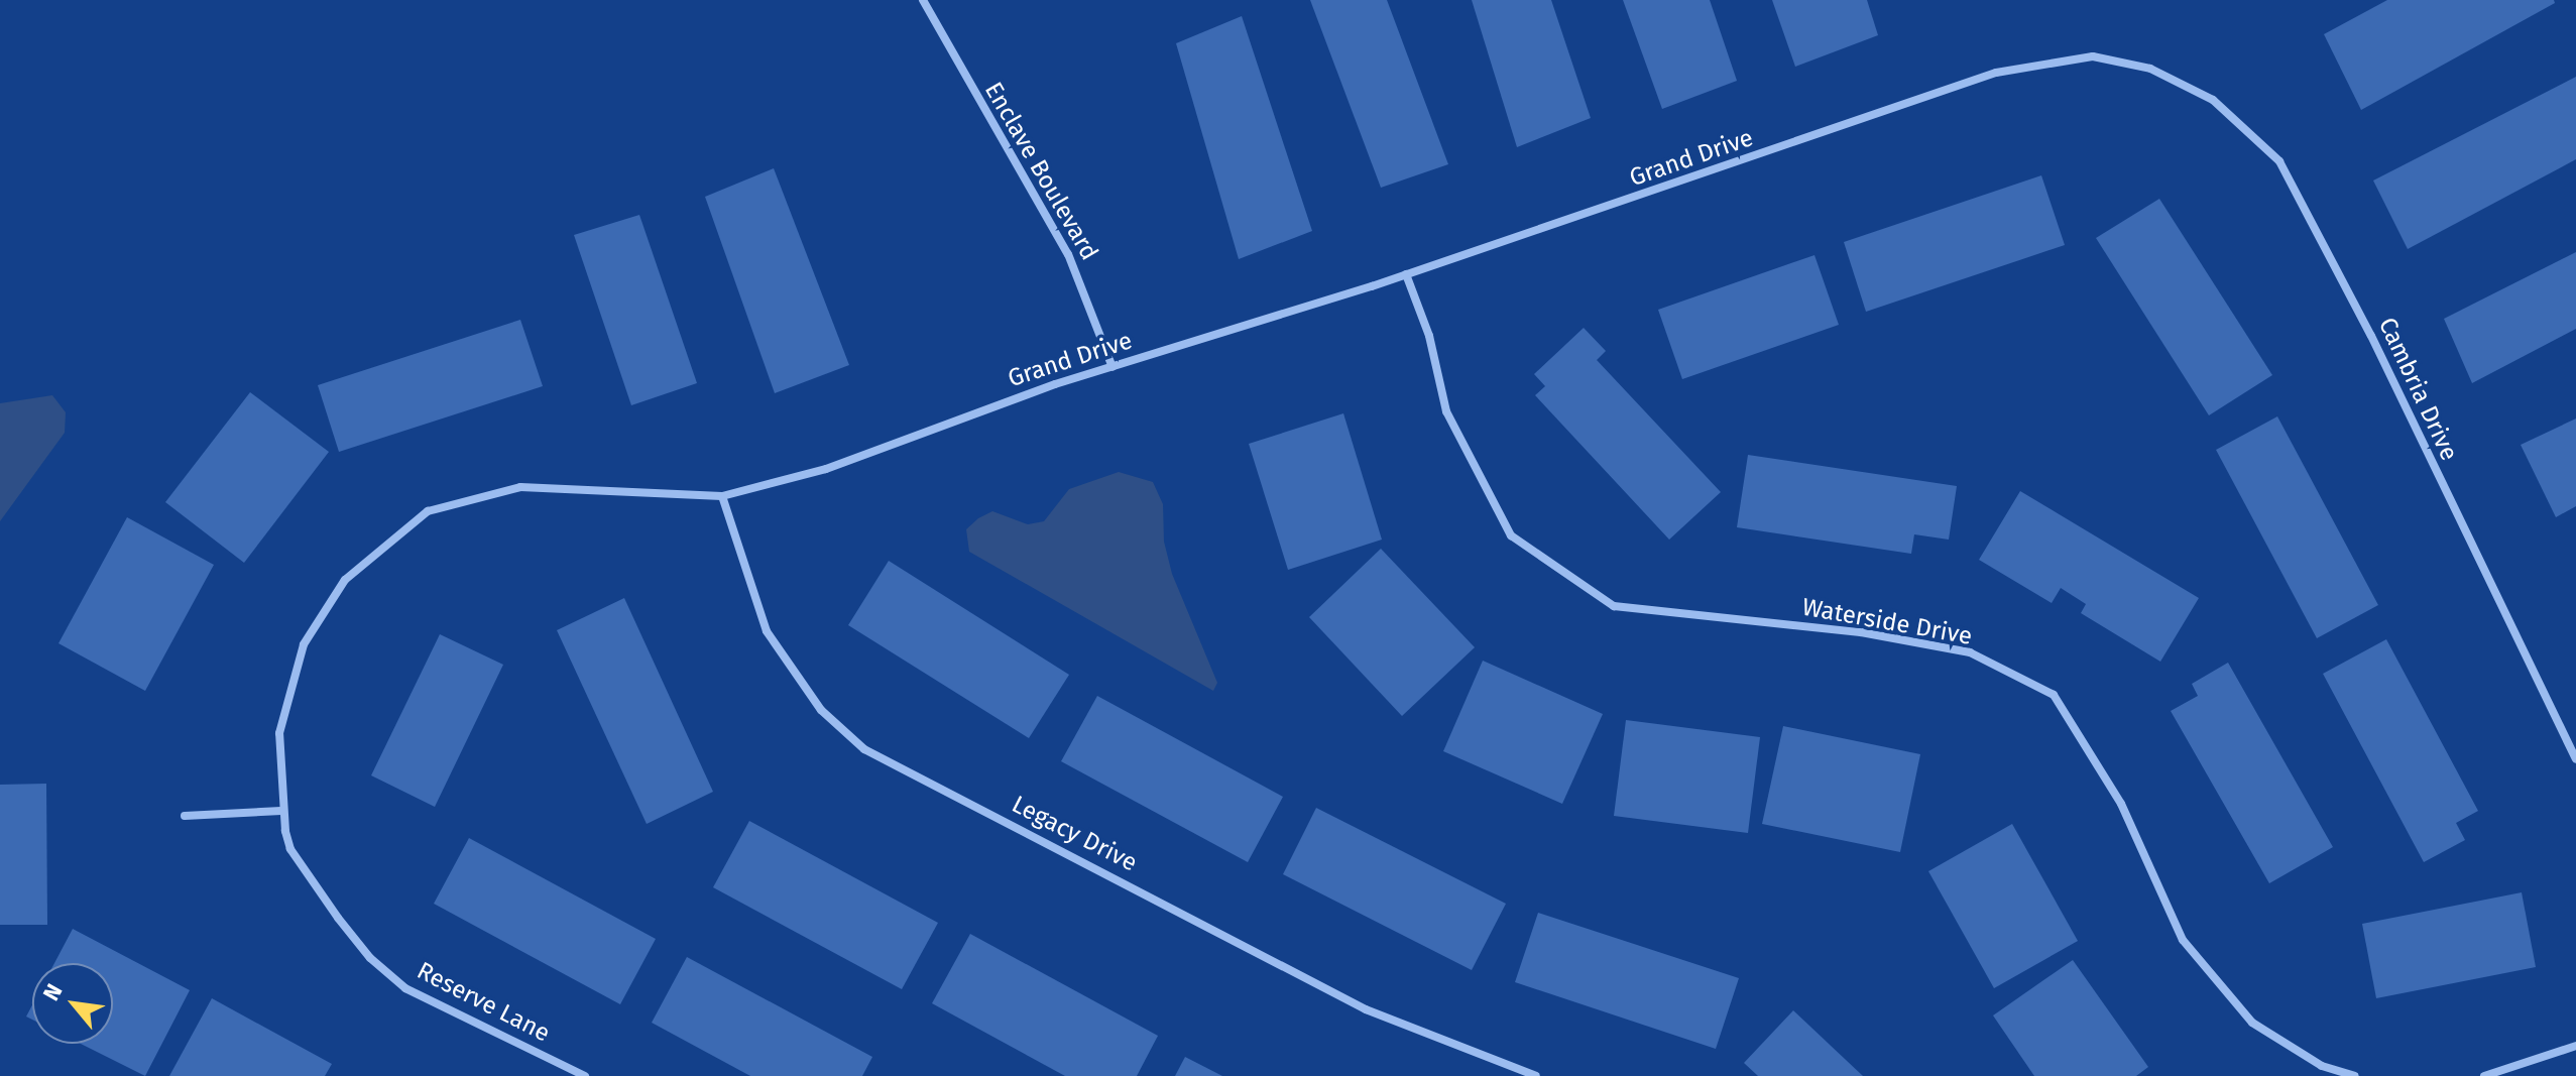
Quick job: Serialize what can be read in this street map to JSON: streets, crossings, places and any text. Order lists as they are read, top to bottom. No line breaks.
{"streets":{"street":["Grand Drive","Enclave Boulevard","Cambria Drive","Waterside Drive","Legacy Drive","Reserve Lane"]},"crossings":[["Grand Drive","Enclave Boulevard"],["Grand Drive","Cambria Drive"],["Grand Drive","Waterside Drive"],["Grand Drive","Legacy Drive"],["Grand Drive","Reserve Lane"]],"north":"top left"}
